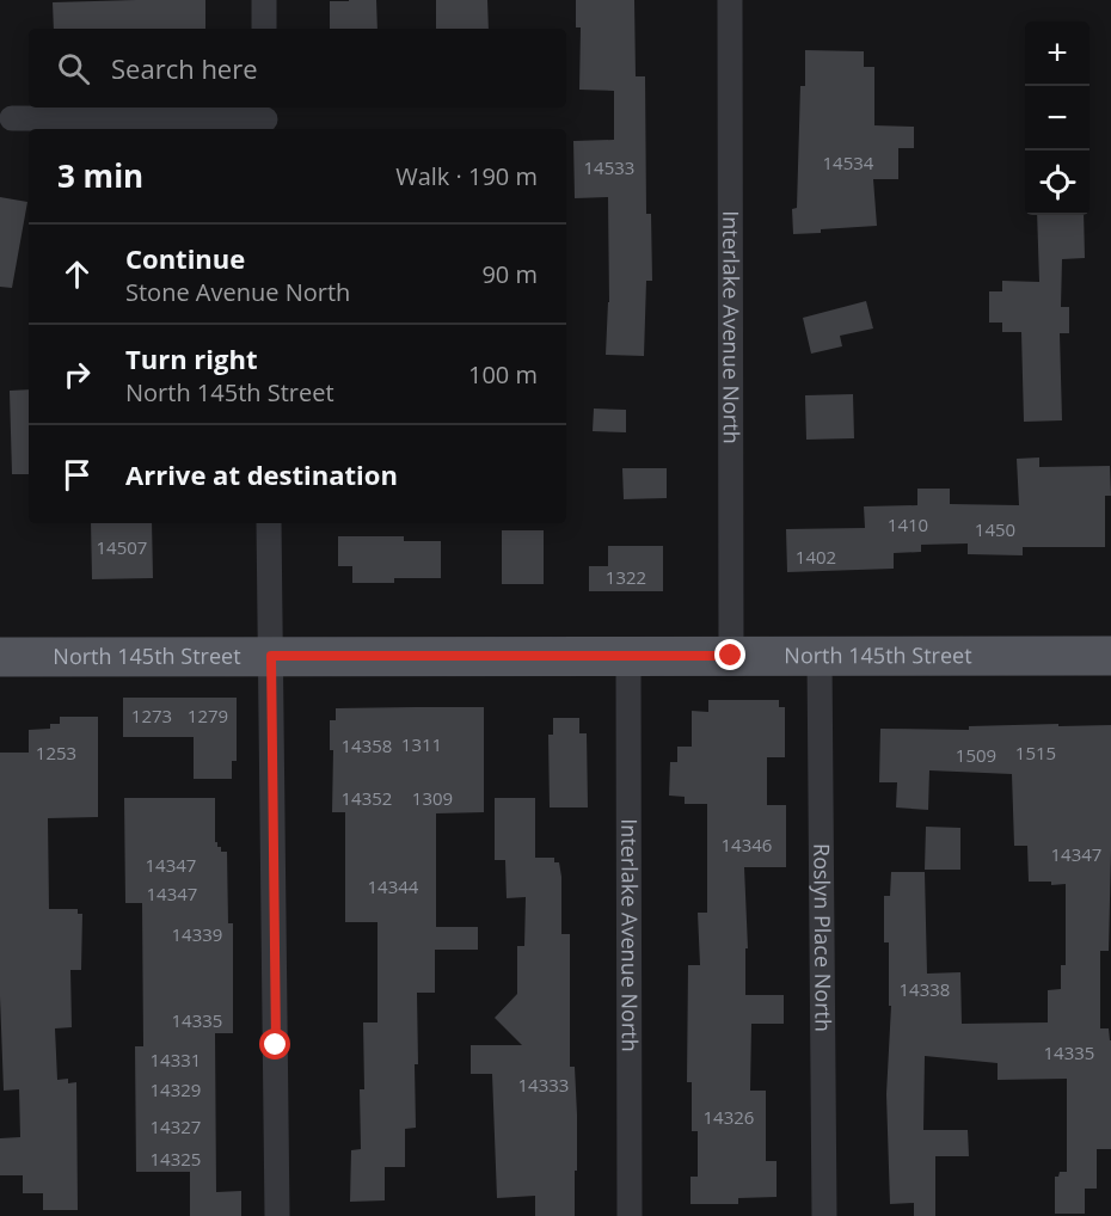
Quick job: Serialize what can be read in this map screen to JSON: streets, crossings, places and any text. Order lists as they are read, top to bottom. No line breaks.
{"streets":{"main road":["North 145th Street"],"street":["Interlake Avenue North","Roslyn Place North"]},"crossings":[["Interlake Avenue North","North 145th Street"],["North 145th Street","Roslyn Place North"]],"house_numbers":["14534","14533","1410","1450","14507","1402","1322","1273","1279","1311","14358","1253","1515","1509","14352","1309","14346","14347","14347","14344","14347","14339","14338","14335","14335","14331","14333","14329","14326","14327","14325"],"page":{"map_buttons":["+","−"],"search":"Search here","heading":["3 min","Walk · 190 m"],"list":[["Continue","Stone Avenue North","90 m"],["Turn right","North 145th Street","100 m"],"Arrive at destination"]}}
